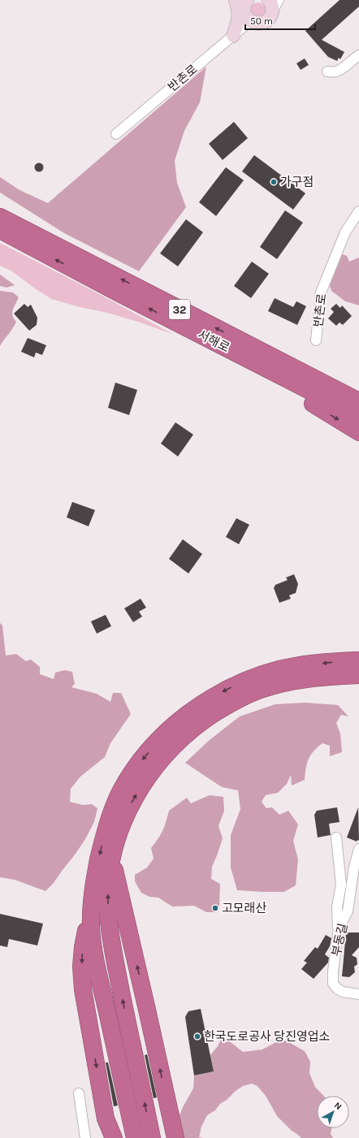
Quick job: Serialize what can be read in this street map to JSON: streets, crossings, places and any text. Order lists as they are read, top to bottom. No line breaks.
{"streets":{"highway":["32","서해로"],"street":["반촌로","부동길"]},"one_way":["서해로"],"places":["가구점","고모래산","한국도로공사 당진영업소"],"scale_bar":"50 m","north":"top right"}
